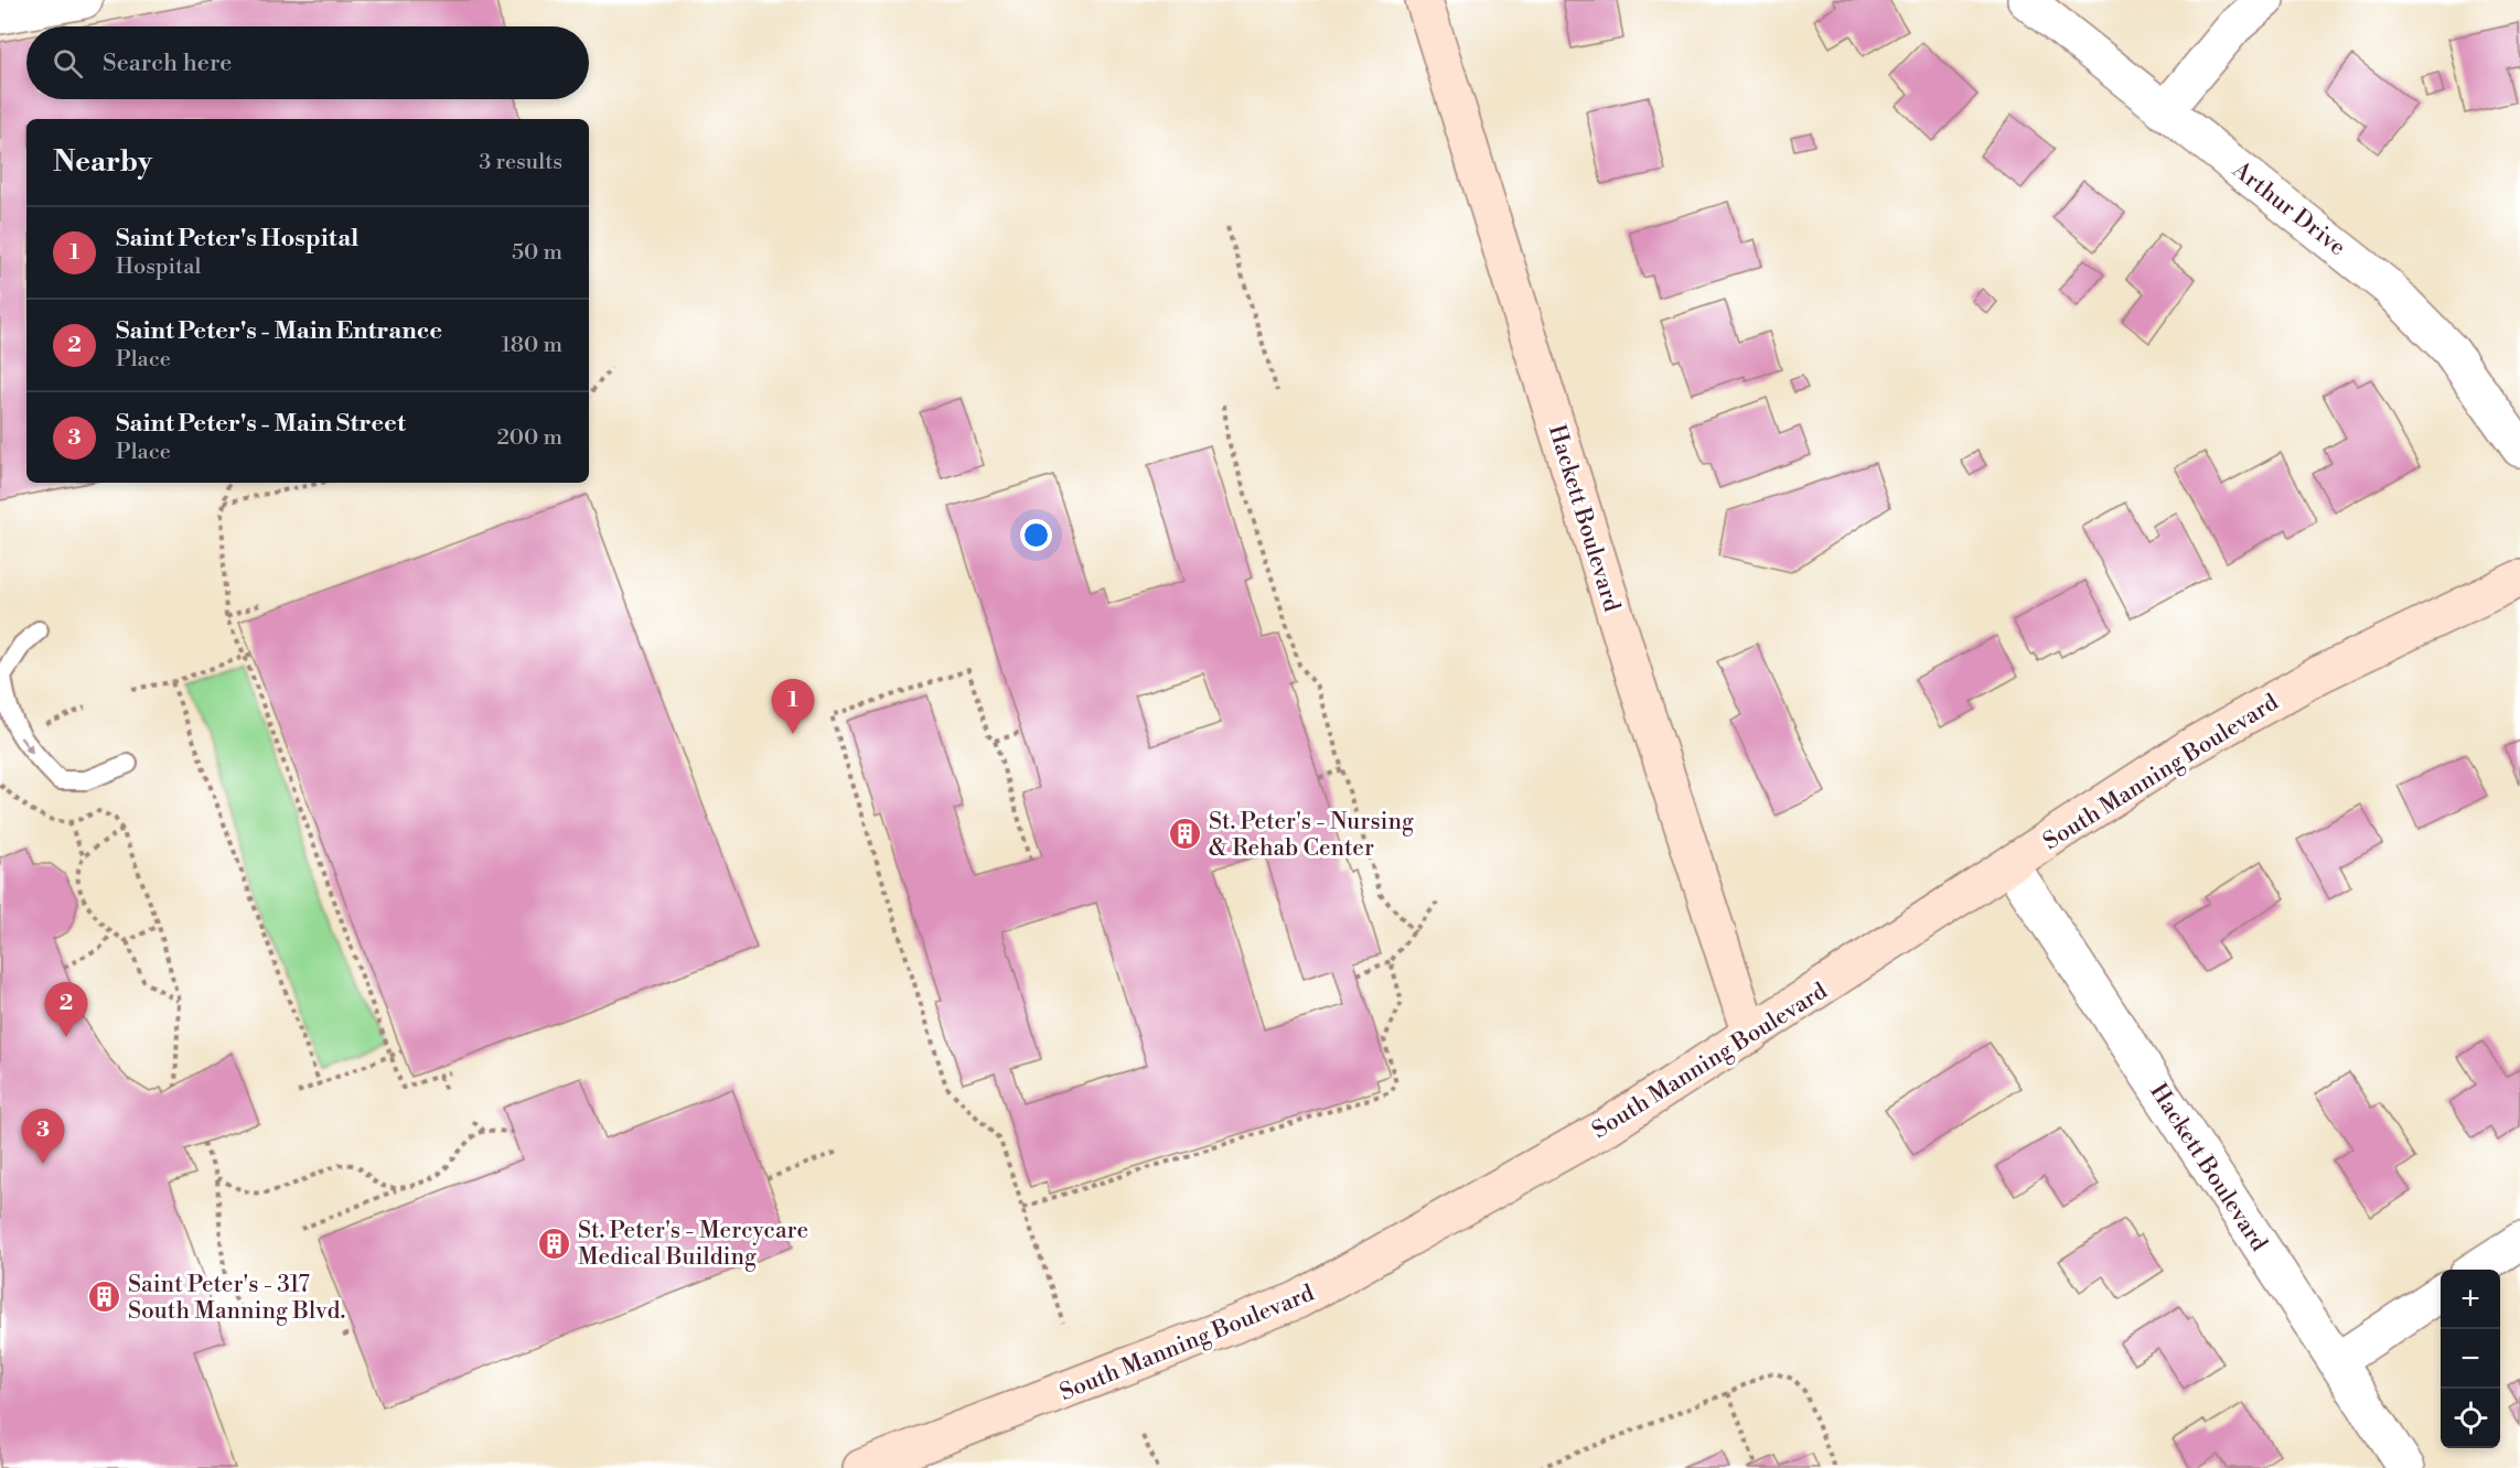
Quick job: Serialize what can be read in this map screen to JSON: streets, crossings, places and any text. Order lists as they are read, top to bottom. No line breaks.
{"streets":{"street":["Arthur Drive","Hackett Boulevard","South Manning Boulevard"]},"crossings":[["Hackett Boulevard","South Manning Boulevard"]],"places":{"building":["St. Peter's - Nursing & Rehab Center","St. Peter's - Mercycare Medical Building","Saint Peter's - 317 South Manning Blvd."]},"page":{"search":"Search here","heading":["Nearby","3 results"],"list":[{"mark":"1","name":"Saint Peter's Hospital","note":"Hospital","value":"50 m"},{"mark":"2","name":"Saint Peter's - Main Entrance","note":"Place","value":"180 m"},{"mark":"3","name":"Saint Peter's - Main Street","note":"Place","value":"200 m"}],"pins":["1","2","3"],"map_buttons":["+","−"]}}
